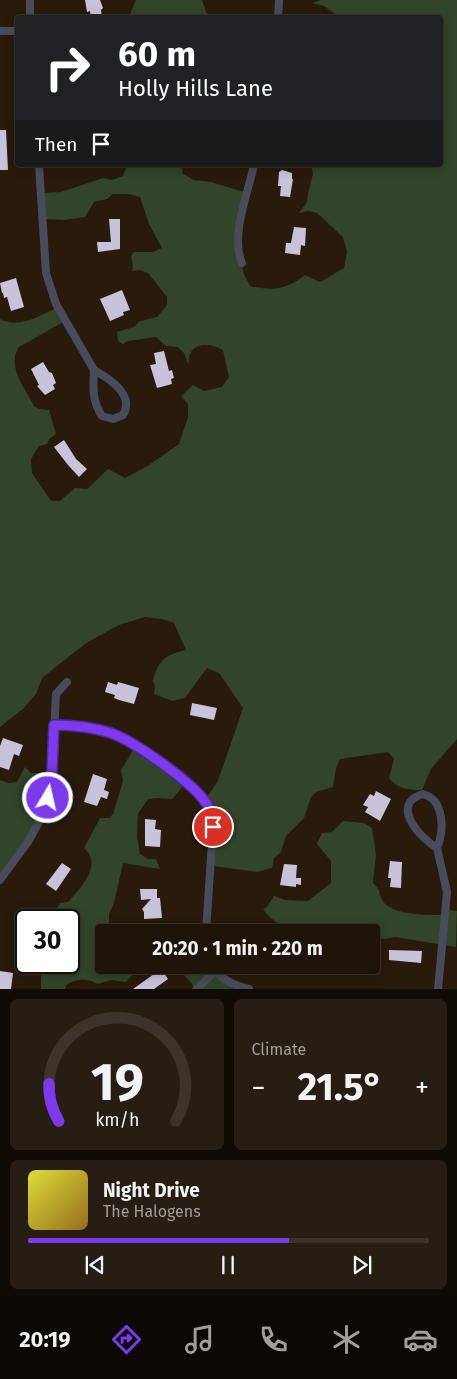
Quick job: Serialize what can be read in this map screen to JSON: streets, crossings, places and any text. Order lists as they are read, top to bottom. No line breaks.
{"page":{"turn":["60 m","Holly Hills Lane"],"then":"Then","limit":"30","trip":"20:20 · 1 min · 220 m","tile":"Climate","heat":["−","21.5°","+"],"song":["Night Drive","The Halogens"],"tabs":"20:19","gauge":["19","km/h"]}}
